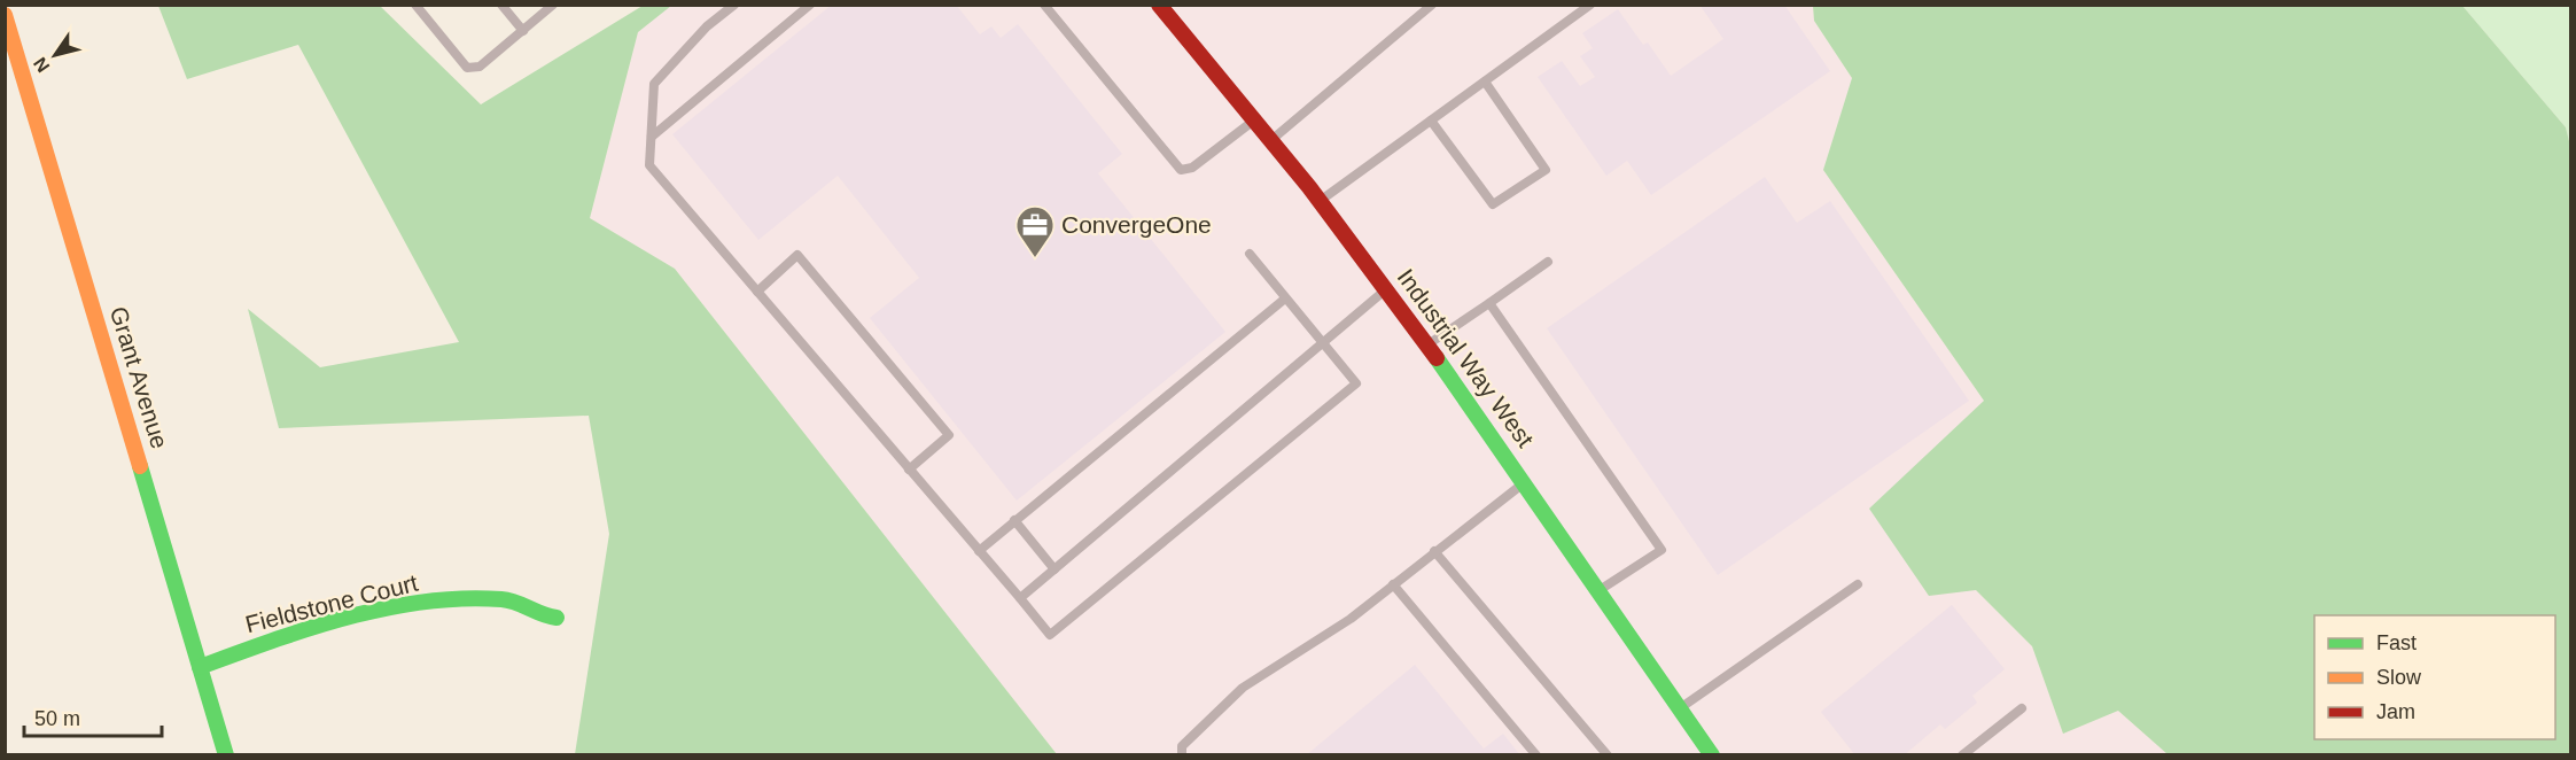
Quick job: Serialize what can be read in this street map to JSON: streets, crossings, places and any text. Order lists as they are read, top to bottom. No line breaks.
{"streets":{"street":["Industrial Way West","Grant Avenue","Fieldstone Court"]},"crossings":[["Grant Avenue","Fieldstone Court"]],"places":{"office":["ConvergeOne"]},"legend":["Fast","Slow","Jam"],"scale_bar":"50 m","north":"bottom left"}
